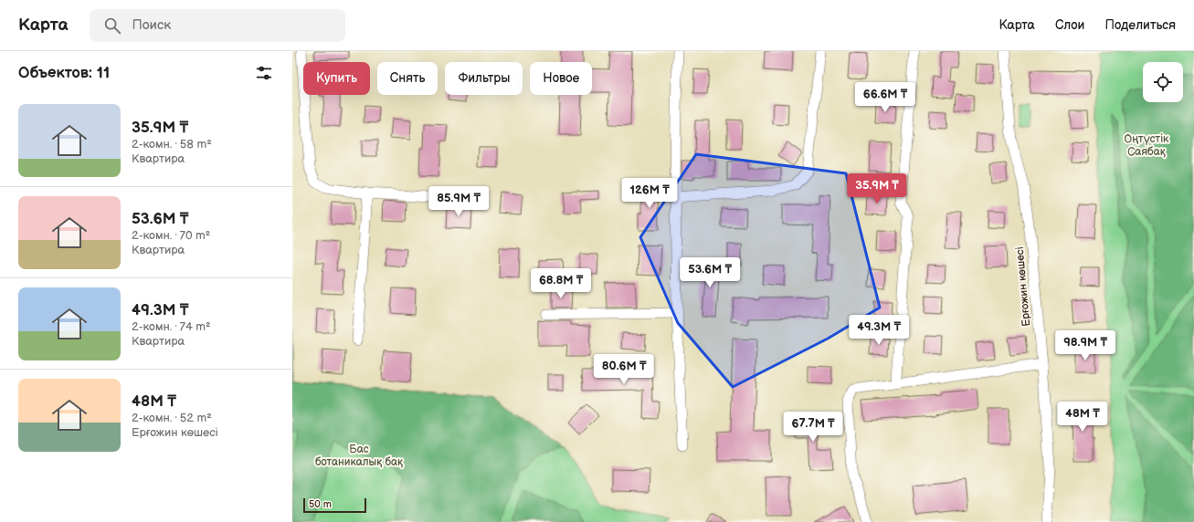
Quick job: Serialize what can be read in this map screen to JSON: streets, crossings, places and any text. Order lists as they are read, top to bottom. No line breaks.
{"streets":{"street":["Ерғожин көшесі"]},"parks":["Оңтүстік Саябақ","Бас ботаникалық бақ"],"scale_bar":"50 m","page":{"header":"Карта","search":"Поиск","nav":["Карта","Слои","Поделиться"],"heading":"Объектов: 11","chip":["Купить","Снять","Фильтры","Новое"],"price":["66.6M ₸","35.9M ₸","126M ₸","85.9M ₸","53.6M ₸","68.8M ₸","49.3M ₸","98.9M ₸","80.6M ₸","48M ₸","67.7M ₸"],"list":[{"name":"35.9M ₸","note":"2-комн. · 58 m² · Квартира"},{"name":"53.6M ₸","note":"2-комн. · 70 m² · Квартира"},{"name":"49.3M ₸","note":"2-комн. · 74 m² · Квартира"},{"name":"48M ₸","note":"2-комн. · 52 m² · Ерғожин көшесі"}],"scale":"50 m"}}
